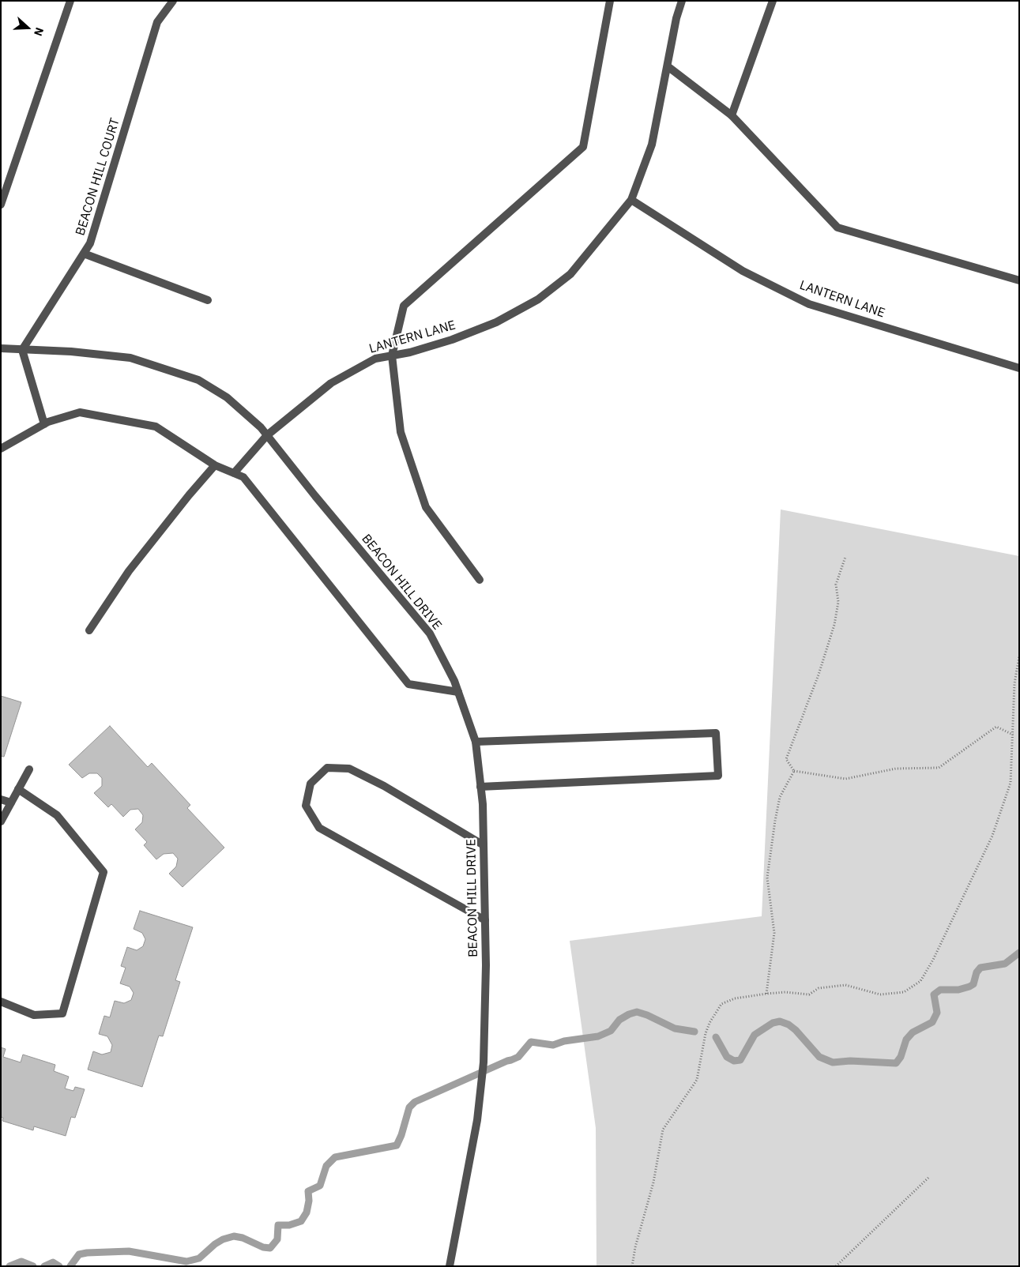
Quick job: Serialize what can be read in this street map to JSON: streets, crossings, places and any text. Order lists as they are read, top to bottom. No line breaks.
{"streets":{"street":["BEACON HILL COURT","LANTERN LANE","BEACON HILL DRIVE"]},"crossings":[["BEACON HILL COURT","BEACON HILL DRIVE"],["LANTERN LANE","BEACON HILL DRIVE"]],"north":"right"}
